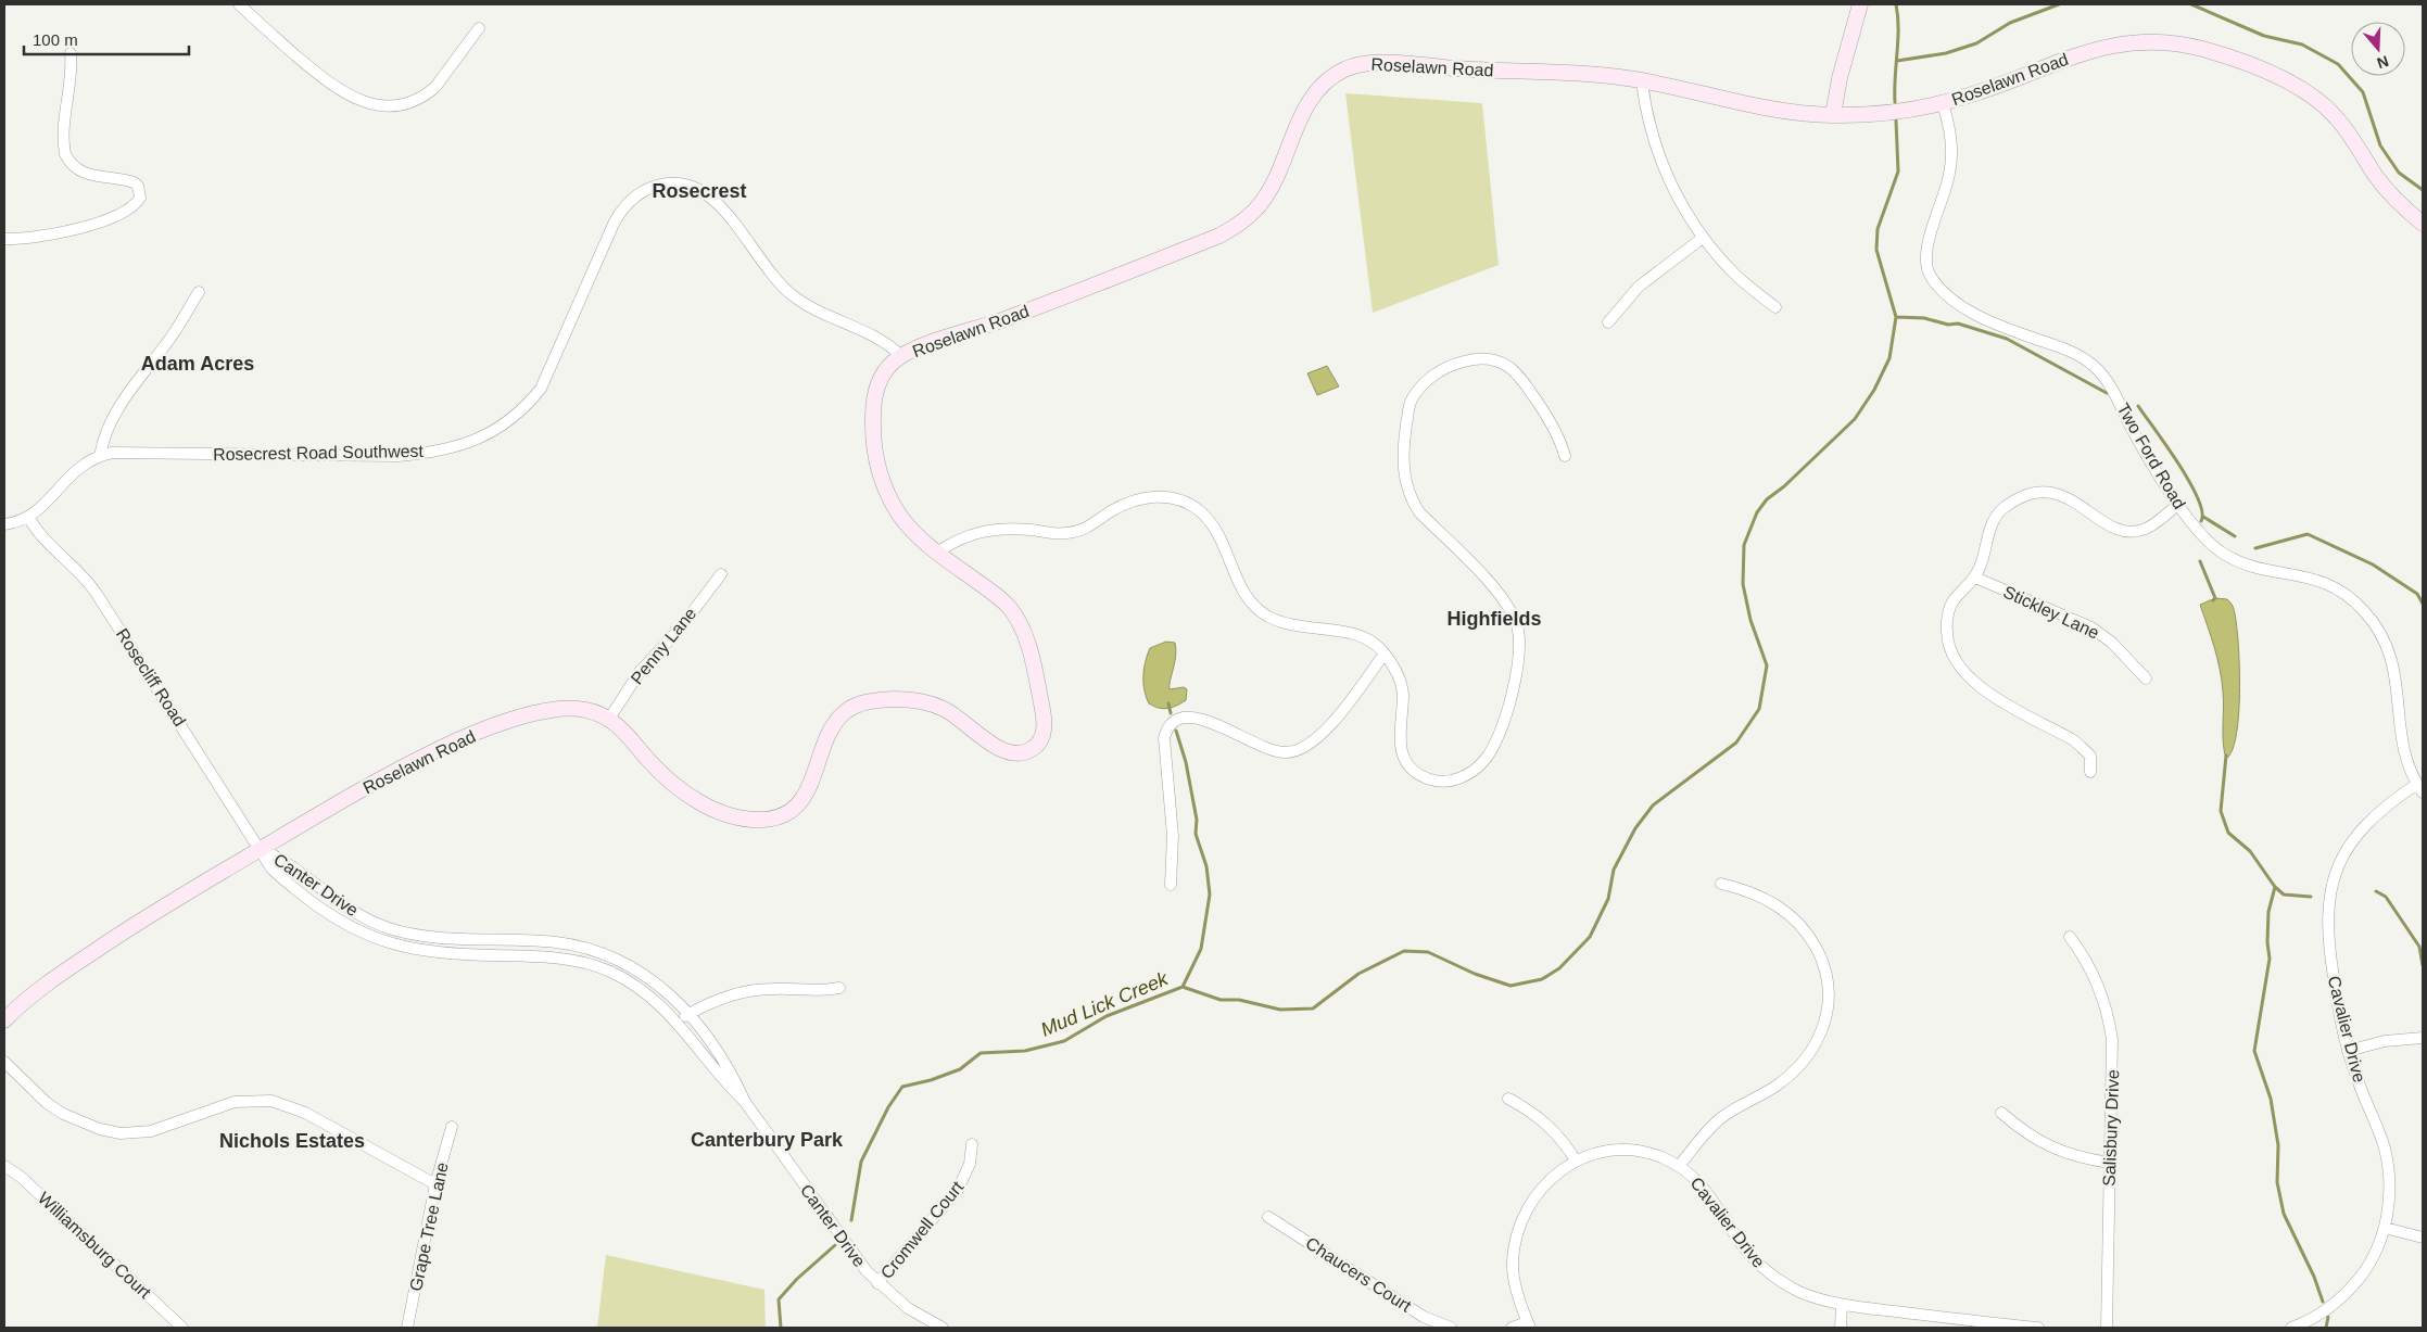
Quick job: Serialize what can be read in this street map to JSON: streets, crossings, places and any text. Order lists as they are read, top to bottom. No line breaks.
{"streets":{"street":["Roselawn Road","Rosecrest Road Southwest","Two Ford Road","Stickley Lane","Penny Lane","Rosecliff Road","Canter Drive","Cavalier Drive","Salisbury Drive","Grape Tree Lane","Cromwell Court","Williamsburg Court","Chaucers Court"]},"crossings":[["Roselawn Road","Rosecrest Road Southwest"],["Roselawn Road","Two Ford Road"],["Roselawn Road","Penny Lane"],["Roselawn Road","Rosecliff Road"],["Roselawn Road","Canter Drive"],["Rosecrest Road Southwest","Rosecliff Road"],["Two Ford Road","Cavalier Drive"],["Rosecliff Road","Canter Drive"],["Canter Drive","Cromwell Court"]],"districts":["Rosecrest","Adam Acres","Highfields","Canterbury Park","Nichols Estates"],"water":["Mud Lick Creek"],"scale_bar":"100 m","north":"bottom"}
